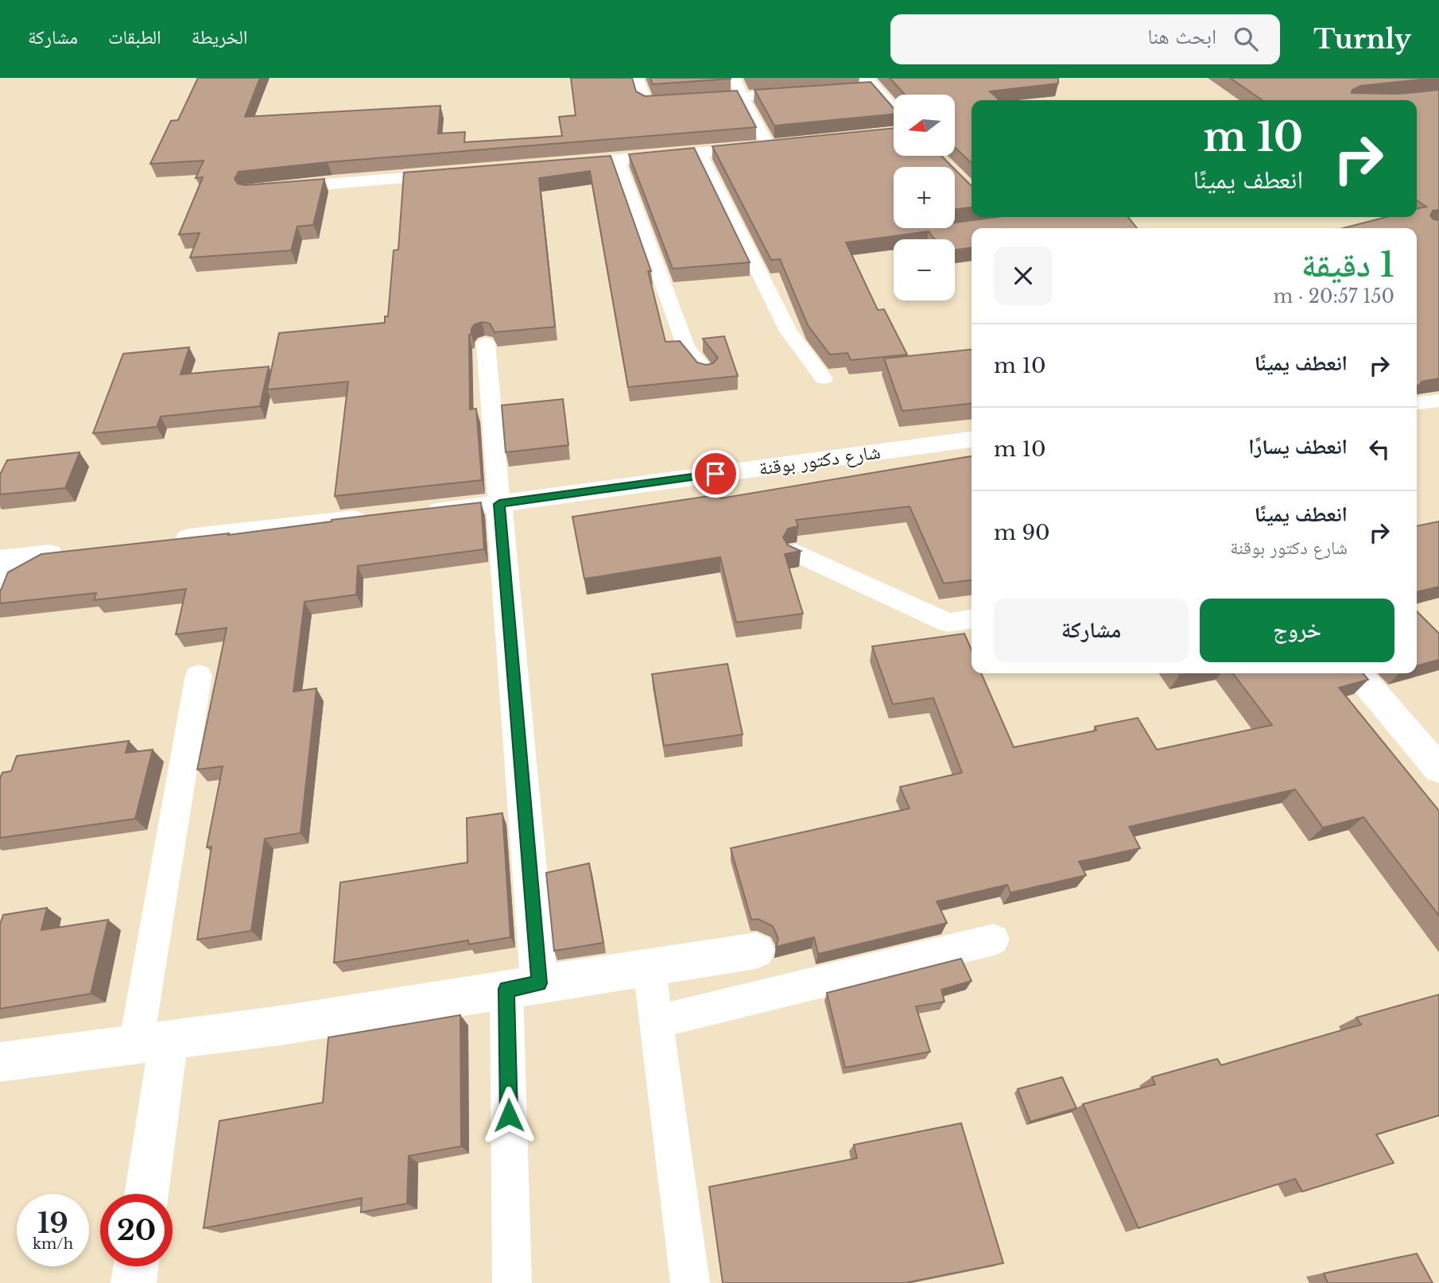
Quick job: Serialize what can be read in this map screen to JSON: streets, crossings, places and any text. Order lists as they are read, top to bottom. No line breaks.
{"streets":{"street":["شارع دكتور بوقنة"]},"north":"left","page":{"header":"Turnly","search":"ابحث هنا","nav":["الخريطة","الطبقات","مشاركة"],"map_buttons":["+","−"],"turn":["10 m","انعطف يمينًا"],"heading":["1 دقيقة","150 m · 20:57"],"list":[{"name":"انعطف يمينًا","value":"10 m"},{"name":"انعطف يسارًا","value":"10 m"},{"name":"انعطف يمينًا","note":"شارع دكتور بوقنة","value":"90 m"}],"buttons":["خروج","مشاركة"],"speed":"19 km/h","limit":"20"}}
